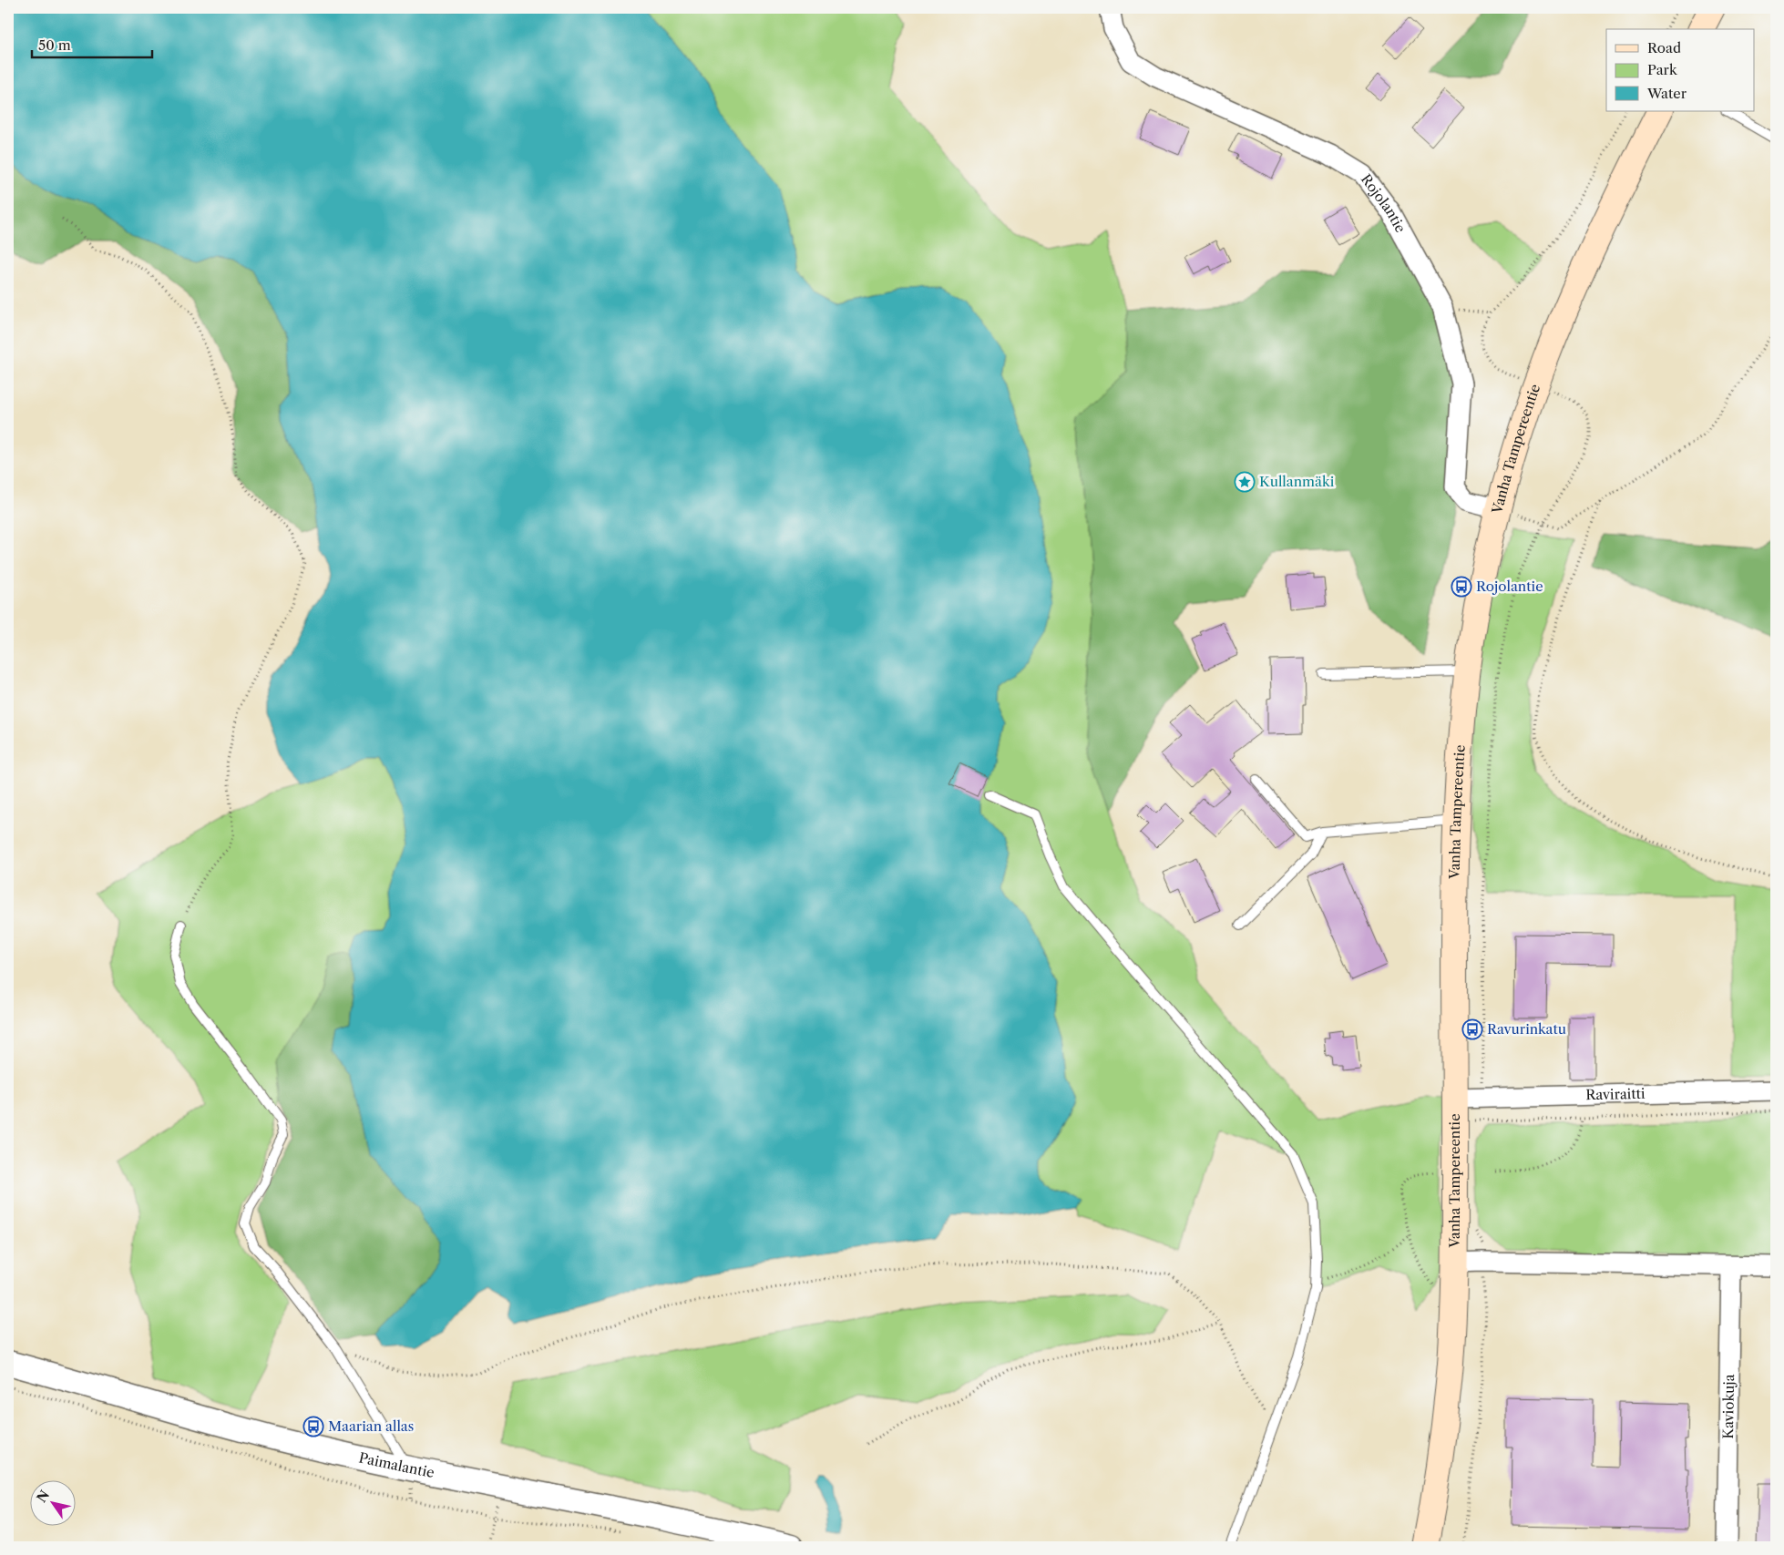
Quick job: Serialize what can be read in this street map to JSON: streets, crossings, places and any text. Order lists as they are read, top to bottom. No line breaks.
{"streets":{"main road":["Vanha Tampereentie"],"street":["Rojolantie","Raviraitti","Kaviokuja","Paimalantie"]},"crossings":[["Rojolantie","Vanha Tampereentie"],["Vanha Tampereentie","Raviraitti"]],"places":{"place":["Kullanmäki"],"bus stop":["Rojolantie","Ravurinkatu","Maarian allas"]},"legend":["Road","Park","Water"],"scale_bar":"50 m","north":"top left"}
